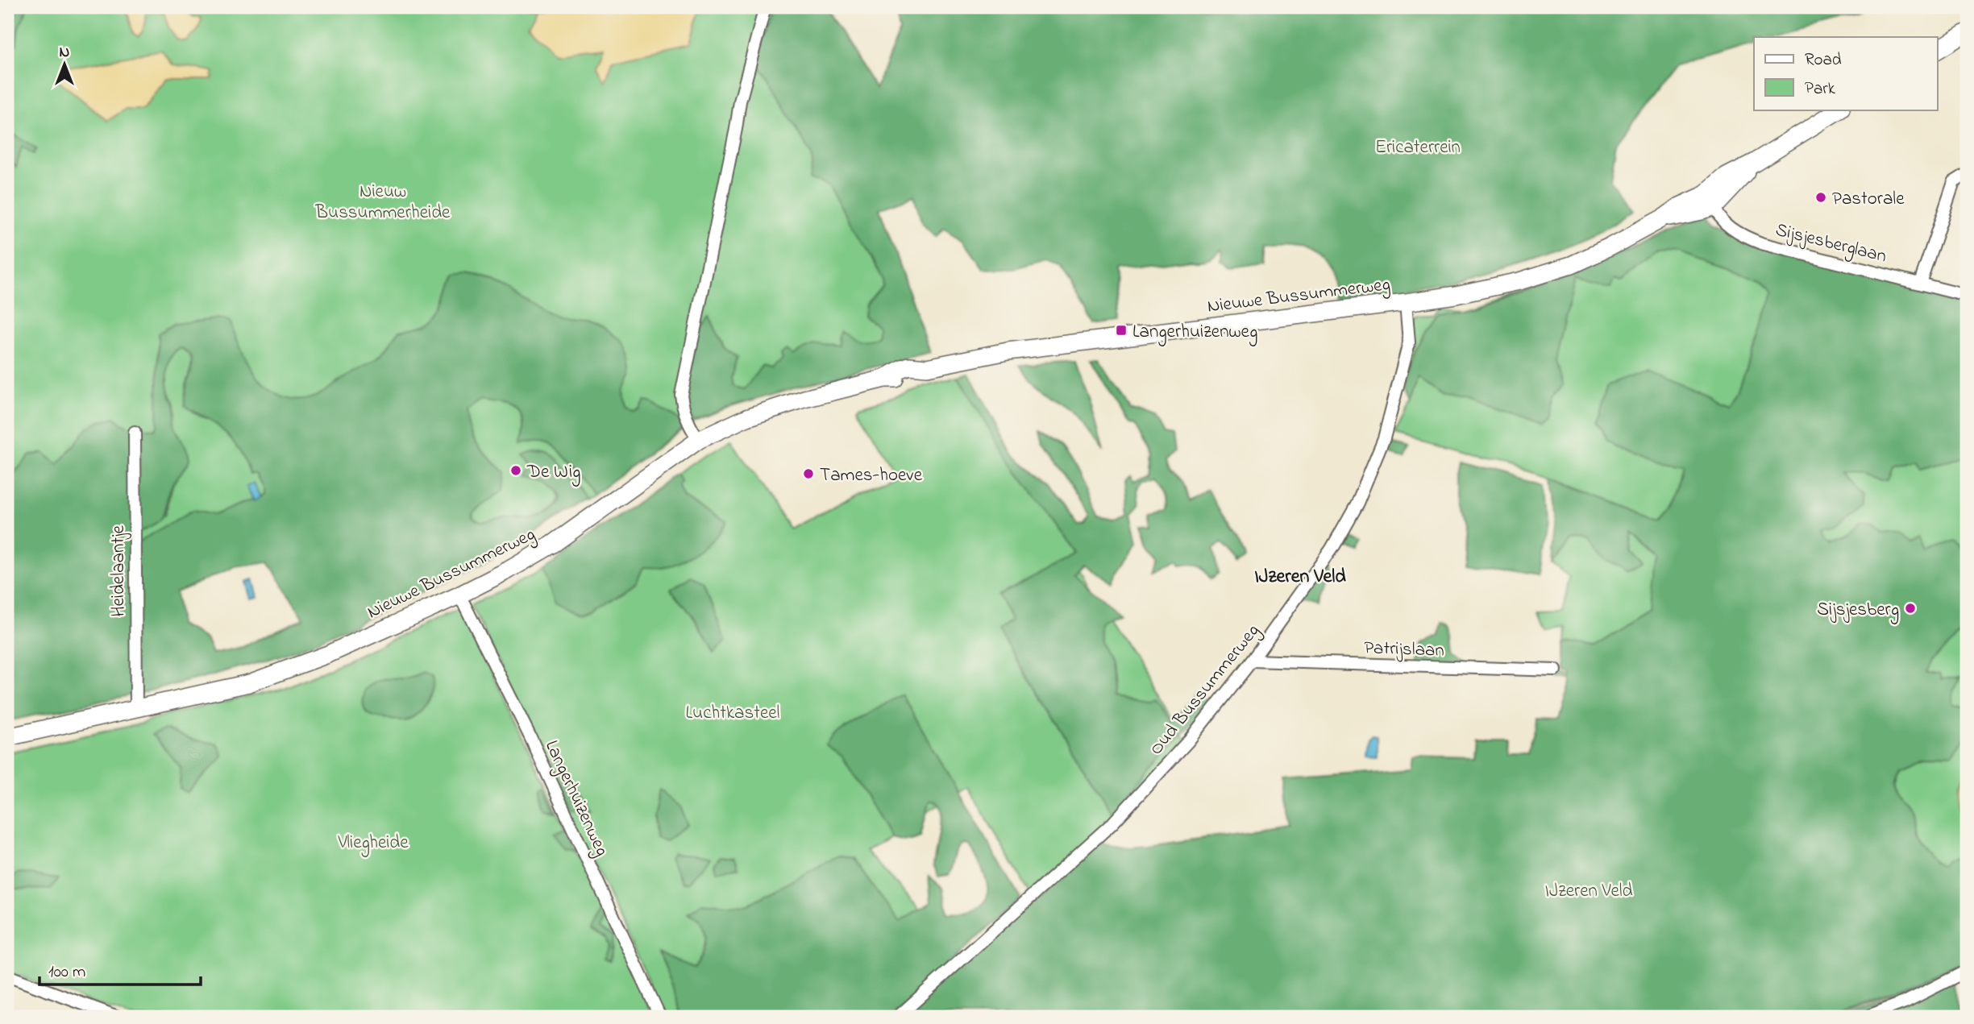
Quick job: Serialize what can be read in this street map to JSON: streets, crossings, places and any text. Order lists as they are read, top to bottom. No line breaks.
{"streets":{"main road":["Nieuwe Bussummerweg"],"street":["Sijsjesberglaan","Heidelaantje","Patrijslaan","Oud Bussummerweg","Langerhuizenweg"]},"crossings":[["Sijsjesberglaan","Nieuwe Bussummerweg"],["Nieuwe Bussummerweg","Heidelaantje"],["Nieuwe Bussummerweg","Oud Bussummerweg"],["Nieuwe Bussummerweg","Langerhuizenweg"],["Patrijslaan","Oud Bussummerweg"]],"districts":["IJzeren Veld"],"parks":["Ericaterrein","Nieuw Bussummerheide","Luchtkasteel","Vliegheide","IJzeren Veld"],"places":{"other":["Pastorale","De Wig","Tames-hoeve","Sijsjesberg"],"transit":["Langerhuizenweg"]},"legend":["Road","Park"],"scale_bar":"100 m","north":"top"}
